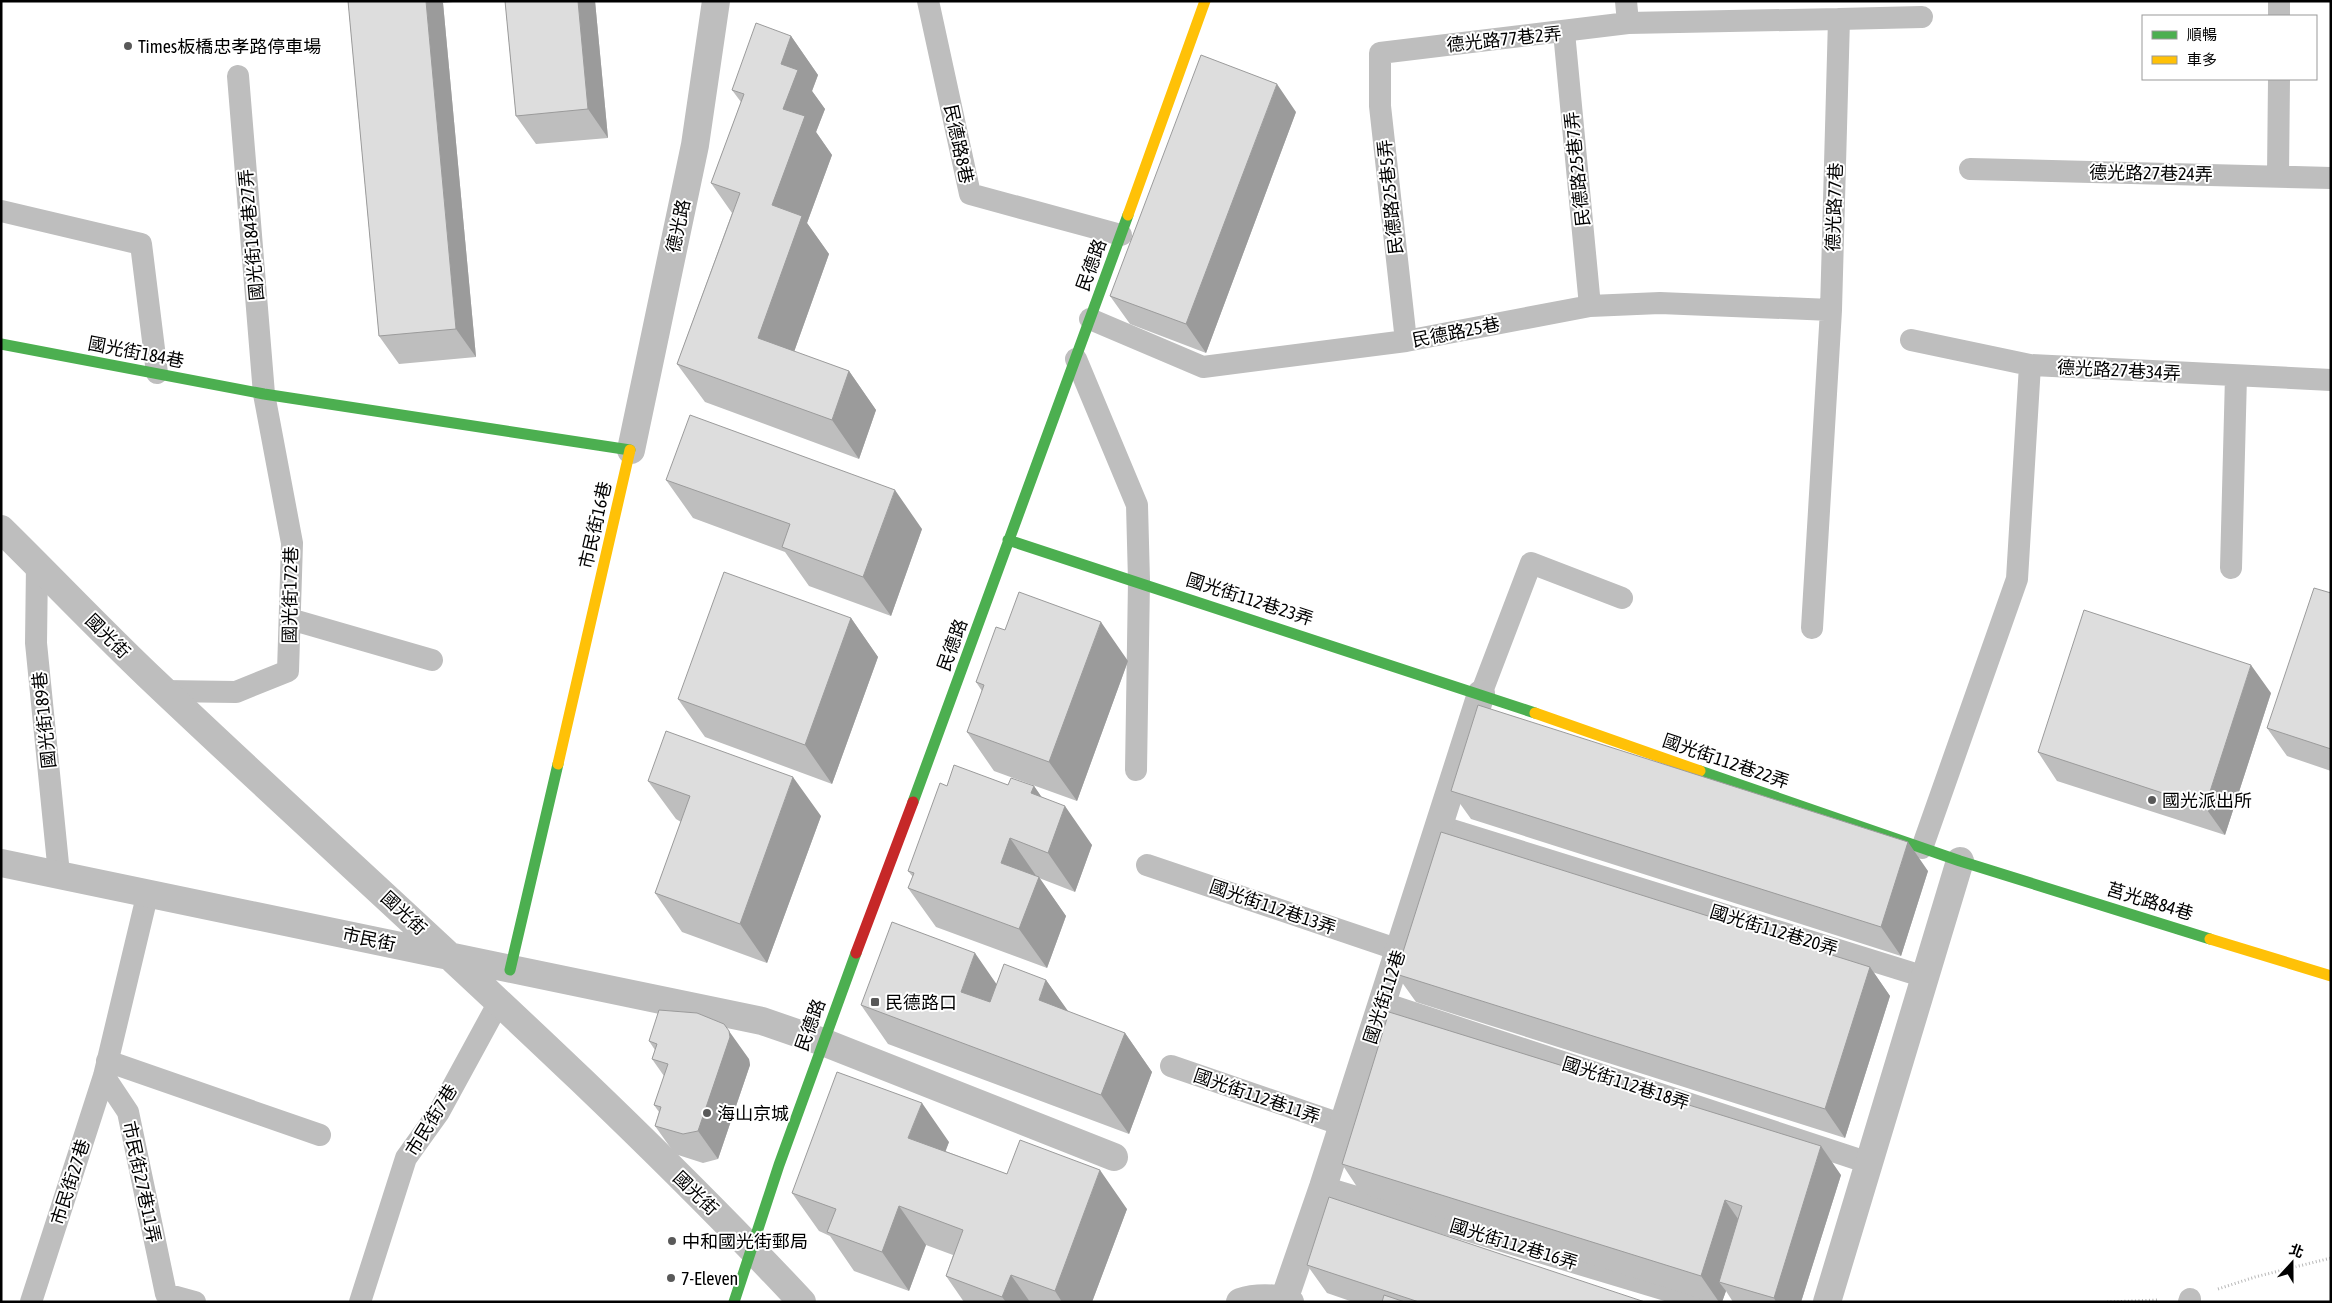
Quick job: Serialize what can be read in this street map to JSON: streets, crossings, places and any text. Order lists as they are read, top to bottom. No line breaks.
{"streets":{"street":["德光路","民德路","國光街184巷","市民街16巷","國光街112巷23弄","國光街","國光街112巷22弄","莒光路84巷","市民街","國光街112巷"],"lane":["德光路77巷2弄","民德路8巷","民德路25巷7弄","德光路27巷24弄","民德路25巷5弄","德光路77巷","國光街184巷27弄","民德路25巷","德光路27巷34弄","國光街172巷","國光街189巷","國光街112巷13弄","國光街112巷20弄","國光街112巷18弄","國光街112巷11弄","市民街7巷","市民街27巷","市民街27巷11弄","國光街112巷16弄"]},"crossings":[["德光路77巷2弄","民德路25巷7弄"],["德光路77巷2弄","民德路25巷5弄"],["民德路8巷","民德路"],["民德路25巷7弄","民德路25巷"],["民德路25巷5弄","民德路25巷"],["德光路77巷","民德路25巷"],["德光路","市民街16巷"],["國光街184巷27弄","國光街184巷"],["國光街184巷27弄","國光街172巷"],["民德路","民德路25巷"],["民德路","國光街112巷23弄"],["民德路","國光街"],["民德路","市民街"],["國光街184巷","國光街172巷"],["市民街16巷","市民街"],["國光街172巷","國光街"],["國光街112巷23弄","國光街112巷22弄"],["國光街112巷23弄","國光街112巷"],["國光街","國光街189巷"],["國光街","市民街"],["國光街","市民街7巷"],["國光街189巷","市民街"],["國光街112巷22弄","莒光路84巷"],["國光街112巷22弄","國光街112巷"],["國光街112巷13弄","國光街112巷"],["國光街112巷20弄","國光街112巷"],["市民街","市民街27巷"],["國光街112巷","國光街112巷18弄"],["國光街112巷","國光街112巷11弄"],["國光街112巷","國光街112巷16弄"],["市民街27巷","市民街27巷11弄"]],"places":{"other":["Times板橋忠孝路停車場","國光派出所","海山京城","中和國光街郵局","7-Eleven"],"transit":["民德路口"]},"legend":["順暢","車多"],"north":"top"}
